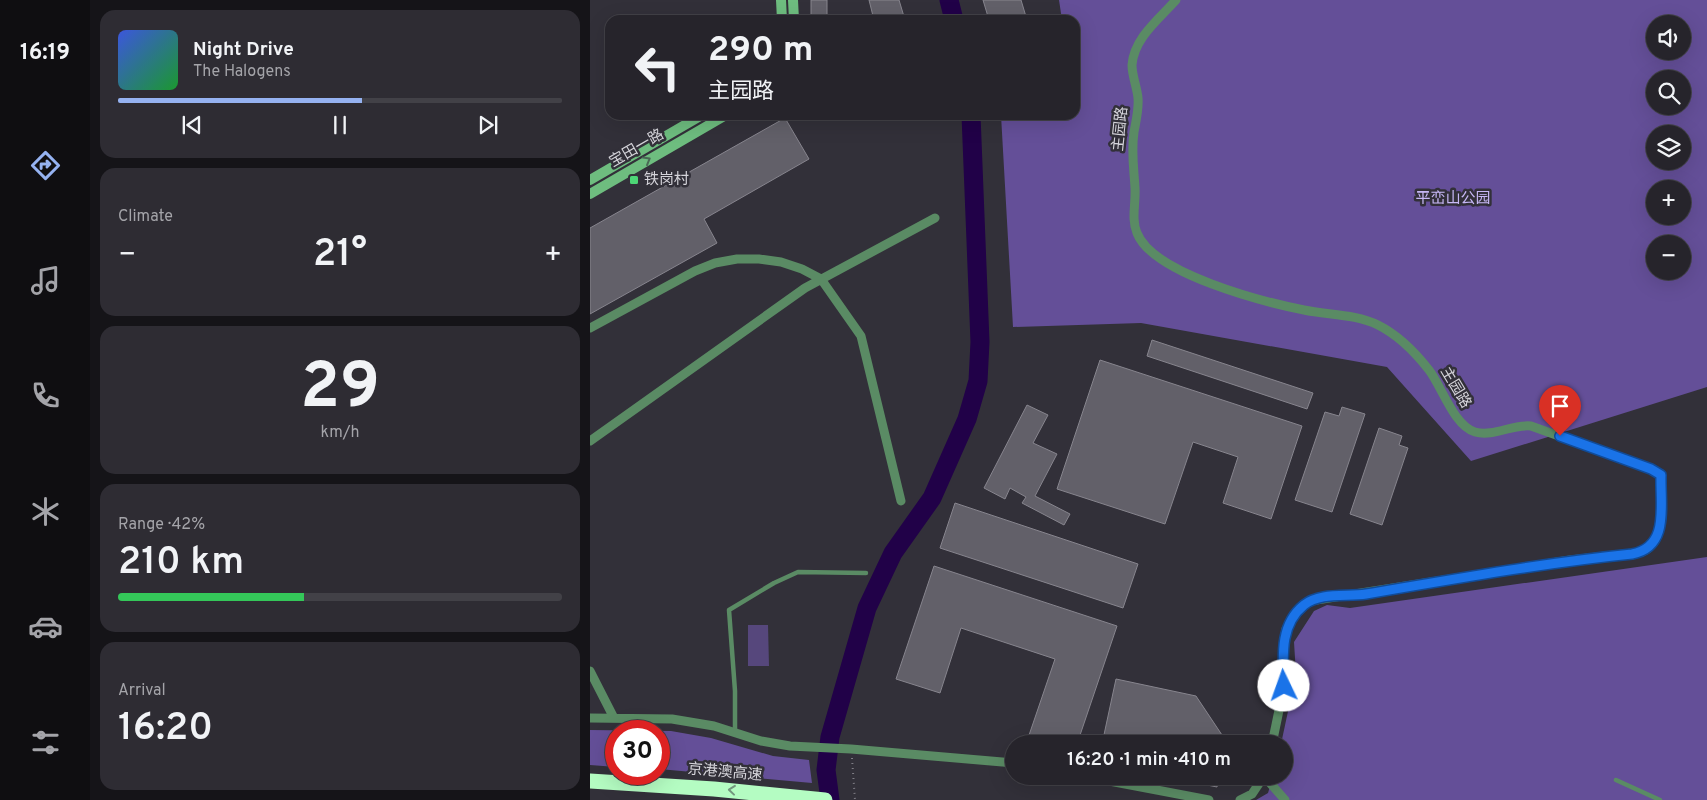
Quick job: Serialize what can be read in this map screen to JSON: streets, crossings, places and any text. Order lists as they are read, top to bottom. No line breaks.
{"streets":{"highway":["京港澳高速"],"main road":["宝田一路"],"street":["主园路"]},"one_way":["京港澳高速"],"parks":["平峦山公园"],"places":{"transit":["铁岗村"]},"page":{"tabs":"16:19","map_buttons":["+","−"],"turn":["290 m","主园路"],"song":["Night Drive","The Halogens"],"tile":["Climate",["29","km/h"],["Range · 42%","210 km"],["Arrival","16:20"]],"heat":["−","21°","+"],"limit":"30","trip":"16:20 · 1 min · 410 m"}}
